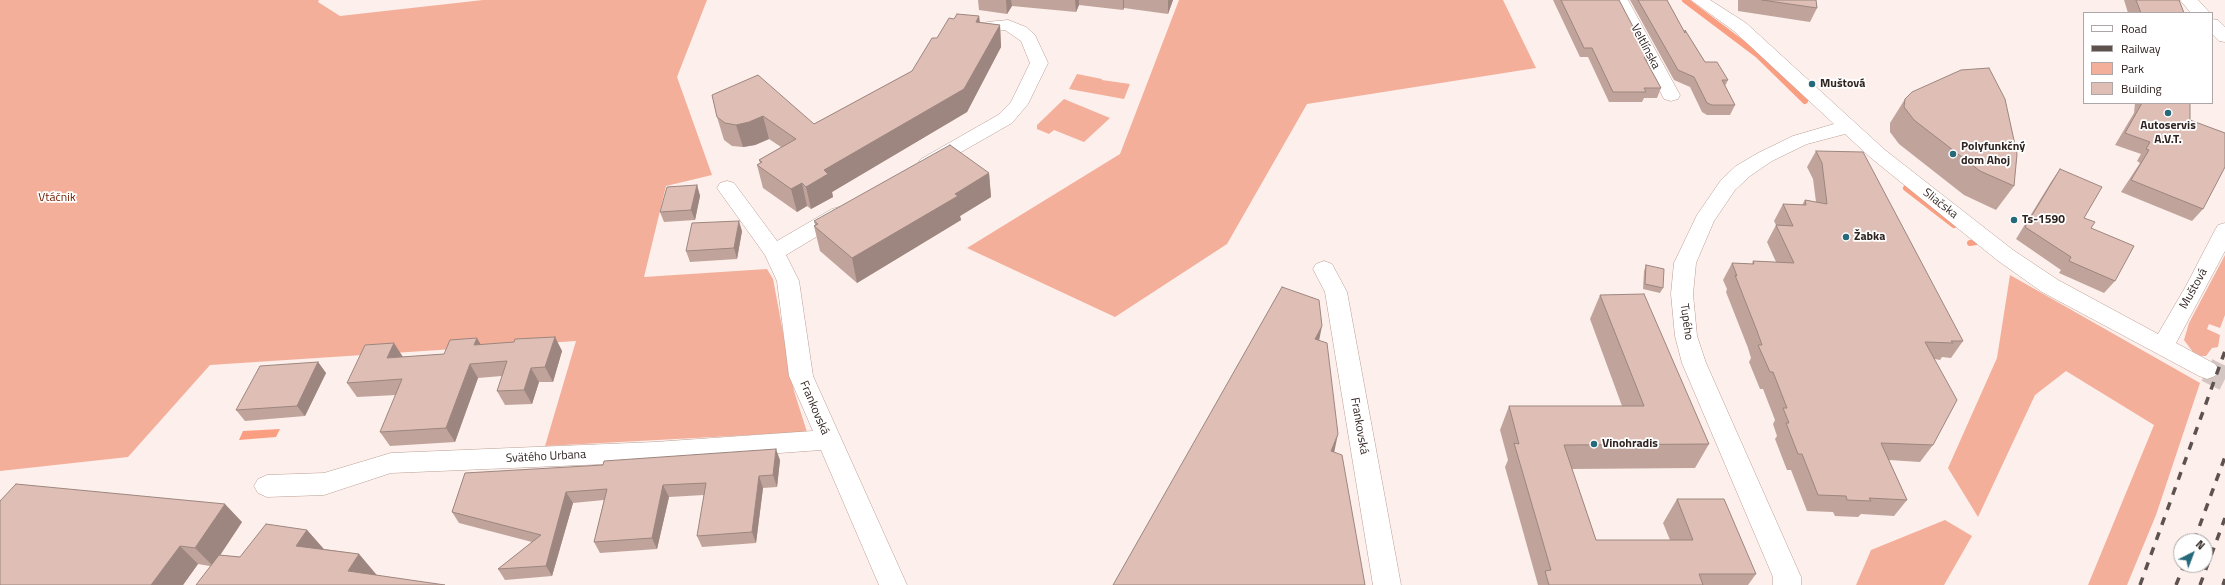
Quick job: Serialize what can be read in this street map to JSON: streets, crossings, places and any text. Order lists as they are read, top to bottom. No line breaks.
{"streets":{"street":["Veltlínska","Sliačska","Muštová","Tupého","Frankovská","Svätého Urbana"]},"crossings":[["Sliačska","Muštová"],["Sliačska","Tupého"],["Frankovská","Svätého Urbana"]],"parks":["Vtáčnik"],"places":["Muštová","Autoservis A.V.T.","Polyfunkčný dom Ahoj","Ts-1590","Žabka","Vinohradis"],"legend":["Road","Railway","Park","Building"],"north":"top right"}
